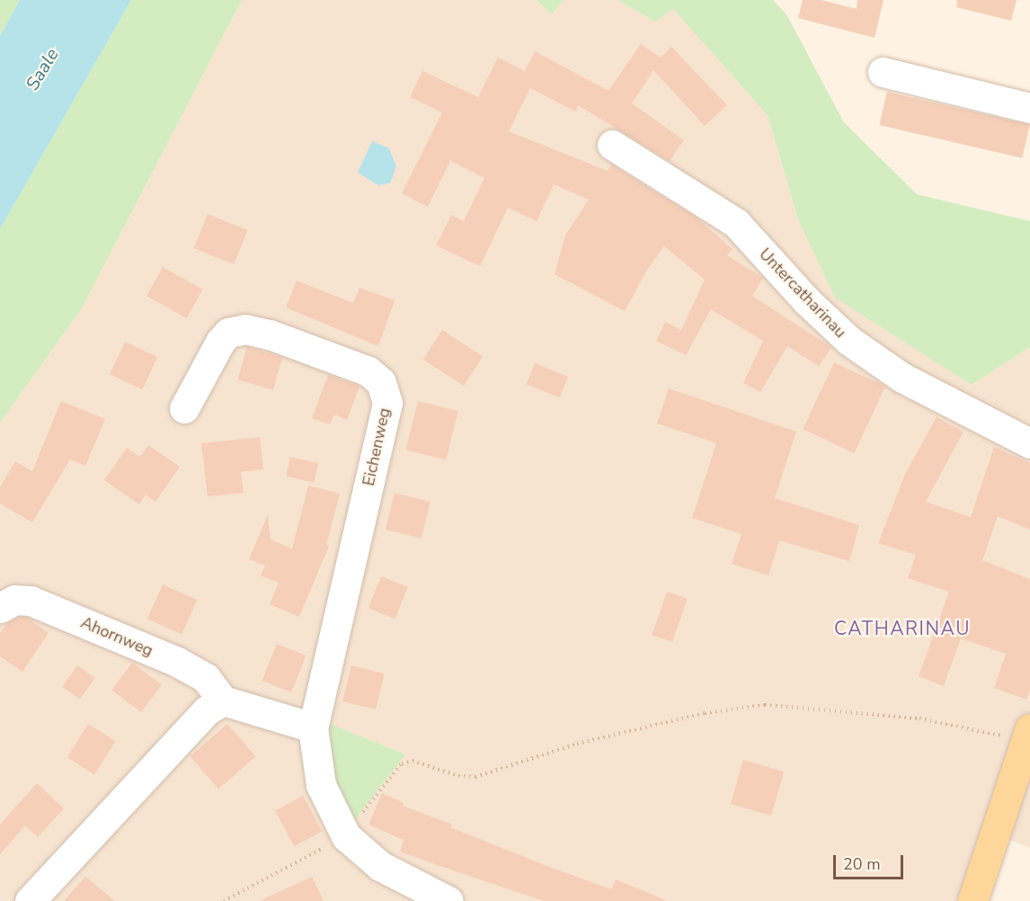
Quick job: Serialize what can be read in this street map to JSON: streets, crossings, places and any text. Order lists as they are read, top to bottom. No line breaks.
{"streets":{"street":["Untercatharinau","Eichenweg","Ahornweg"]},"districts":["CATHARINAU"],"water":["Saale"],"scale_bar":"20 m"}
